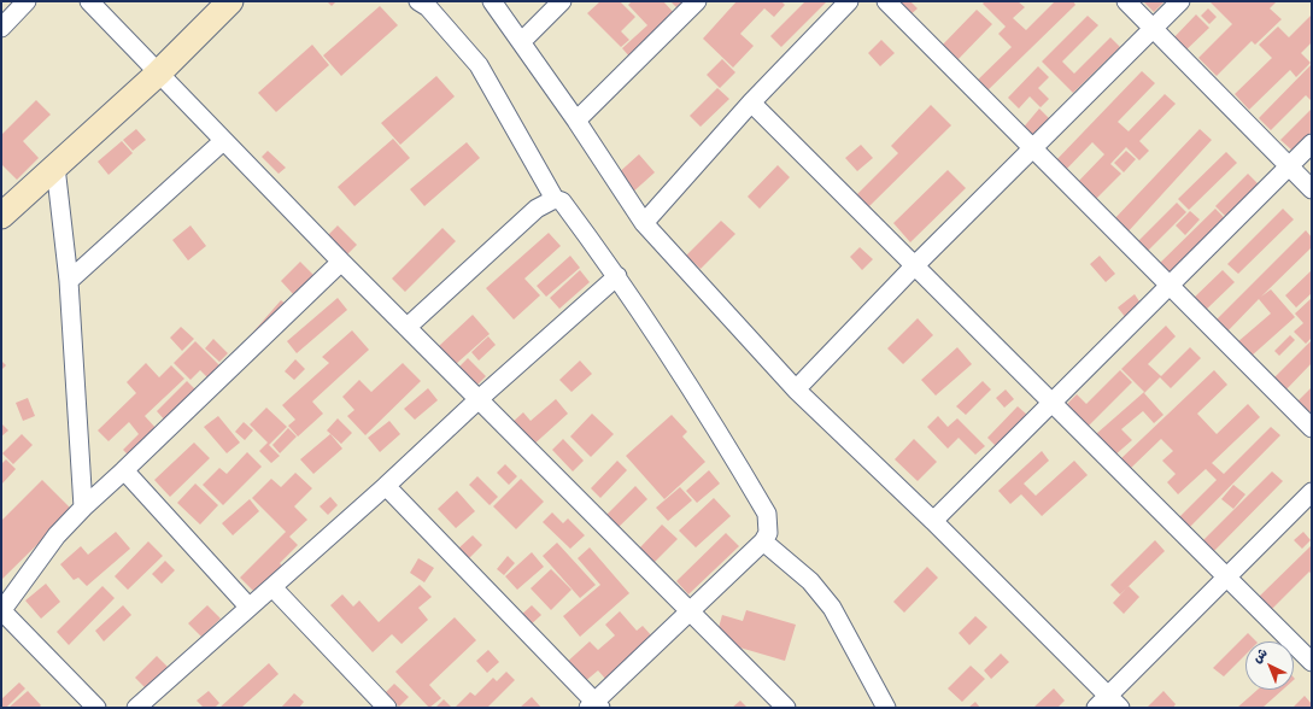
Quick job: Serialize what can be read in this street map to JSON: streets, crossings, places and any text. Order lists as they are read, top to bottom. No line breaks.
{"north":"top left"}
